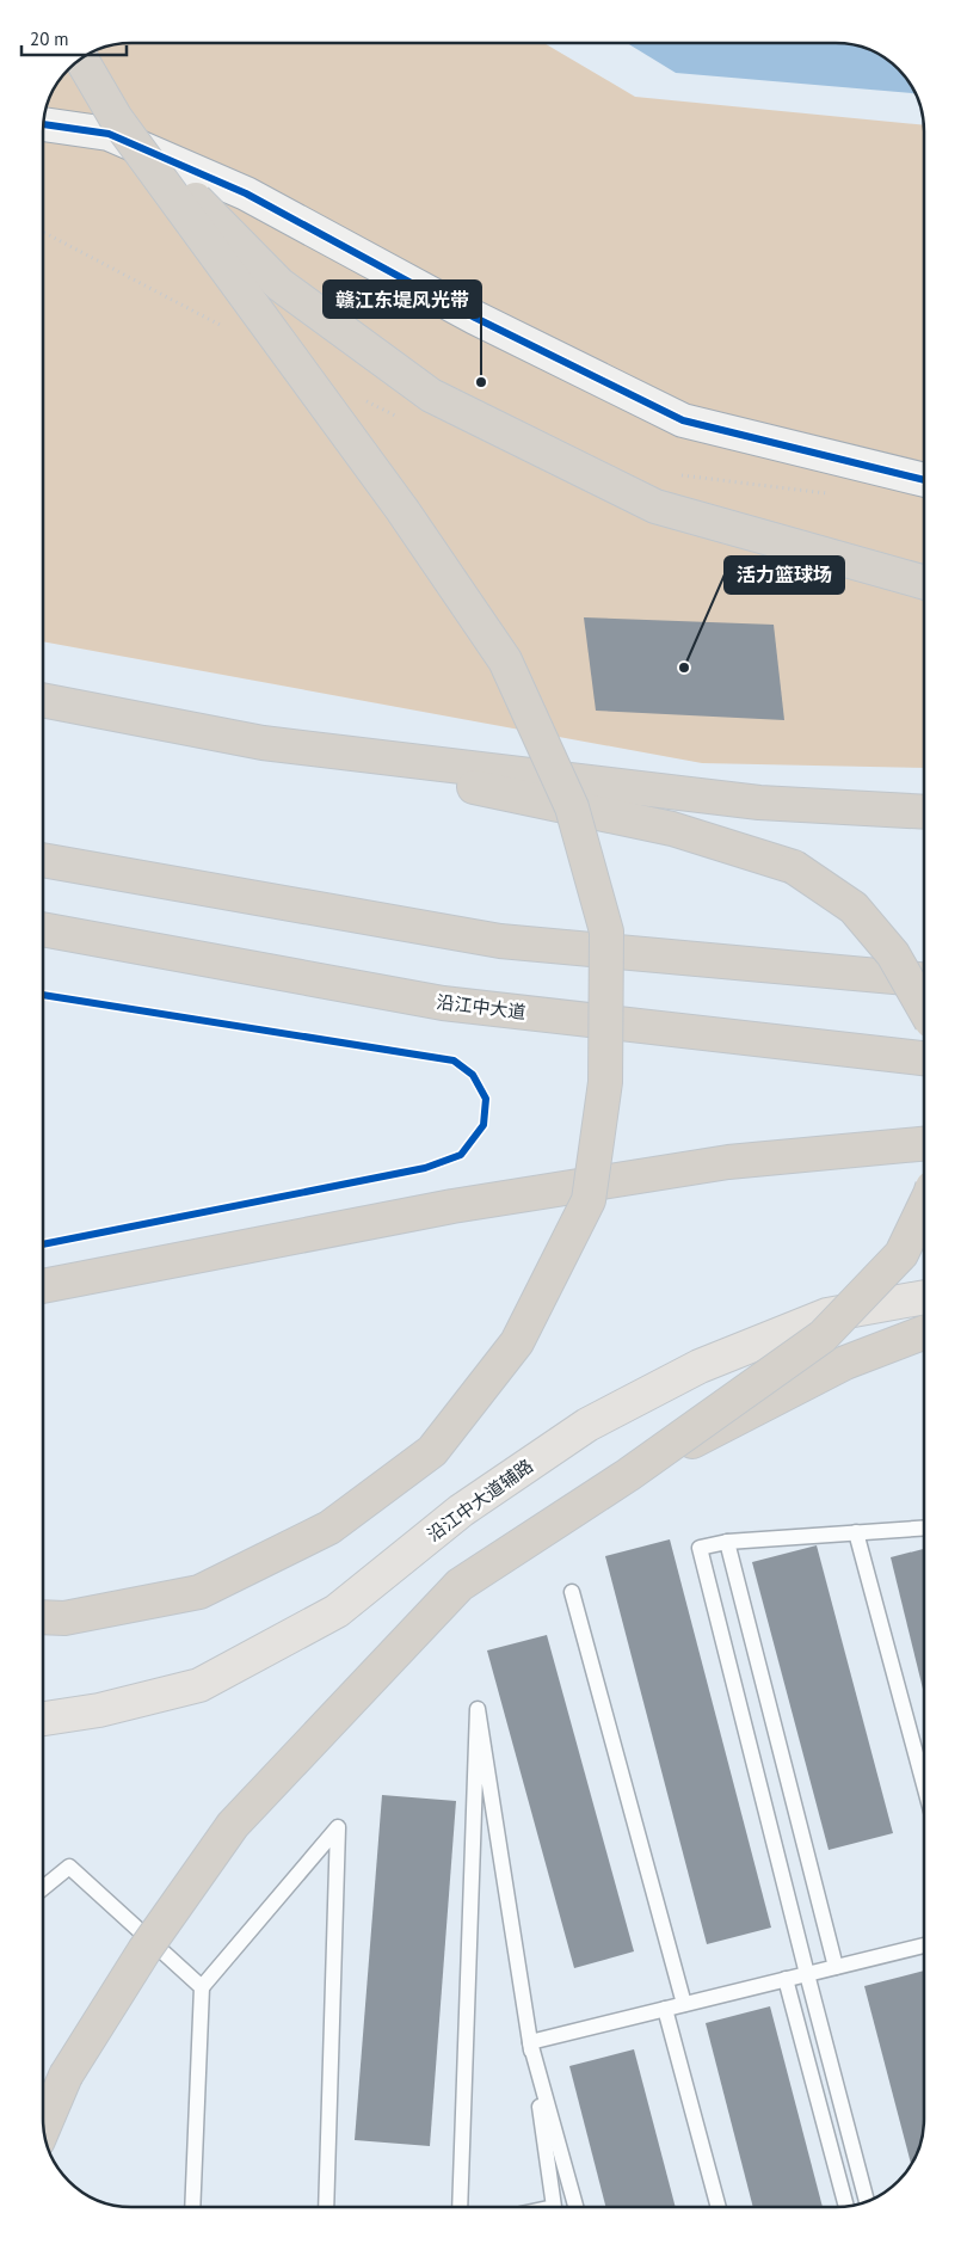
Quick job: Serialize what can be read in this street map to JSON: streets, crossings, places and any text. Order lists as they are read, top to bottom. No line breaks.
{"streets":{"highway":["沿江中大道"],"main road":["沿江中大道辅路"]},"places":["赣江东堤风光带","活力篮球场"],"scale_bar":"20 m"}
